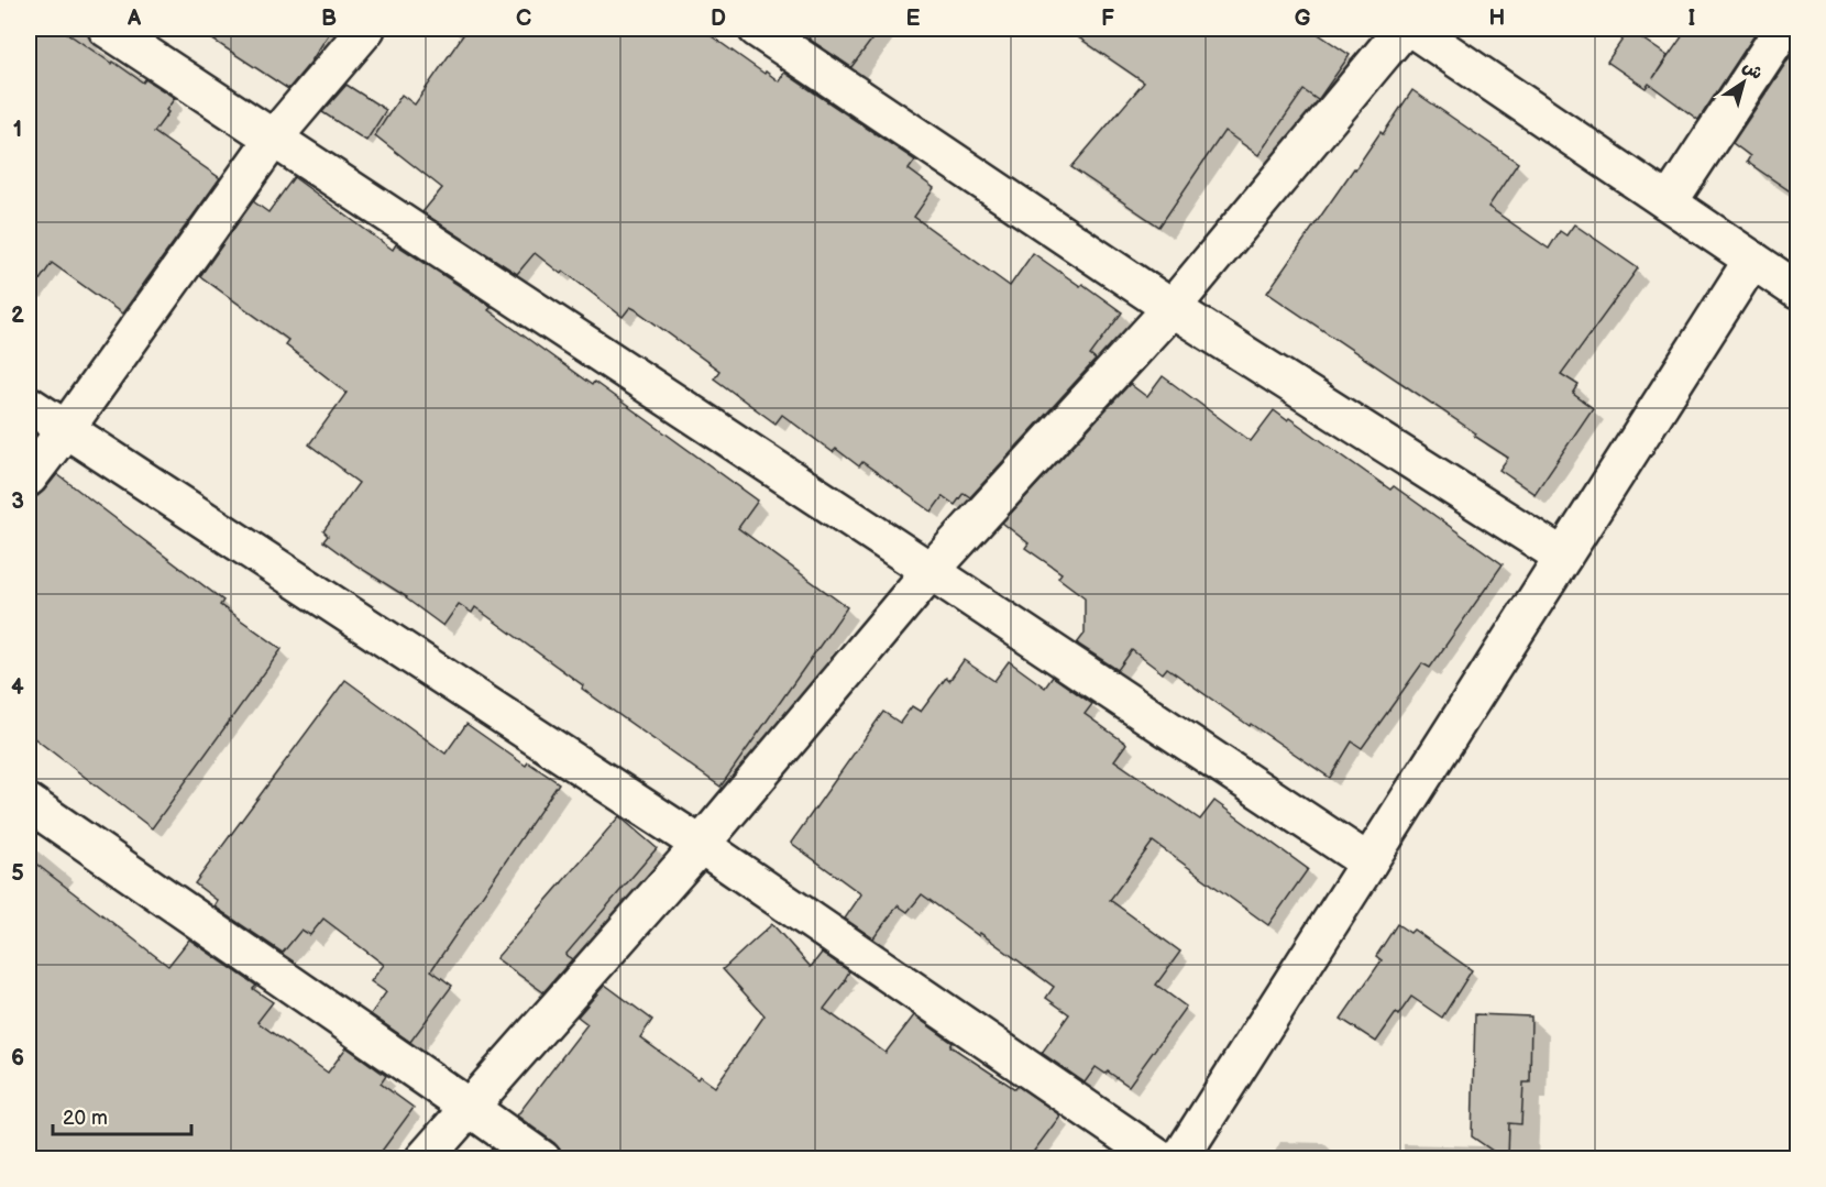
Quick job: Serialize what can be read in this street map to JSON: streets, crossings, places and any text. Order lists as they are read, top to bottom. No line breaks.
{"scale_bar":"20 m","north":"top right","grid":{"columns":["A","B","C","D","E","F","G","H","I"],"rows":["1","2","3","4","5","6"]}}
